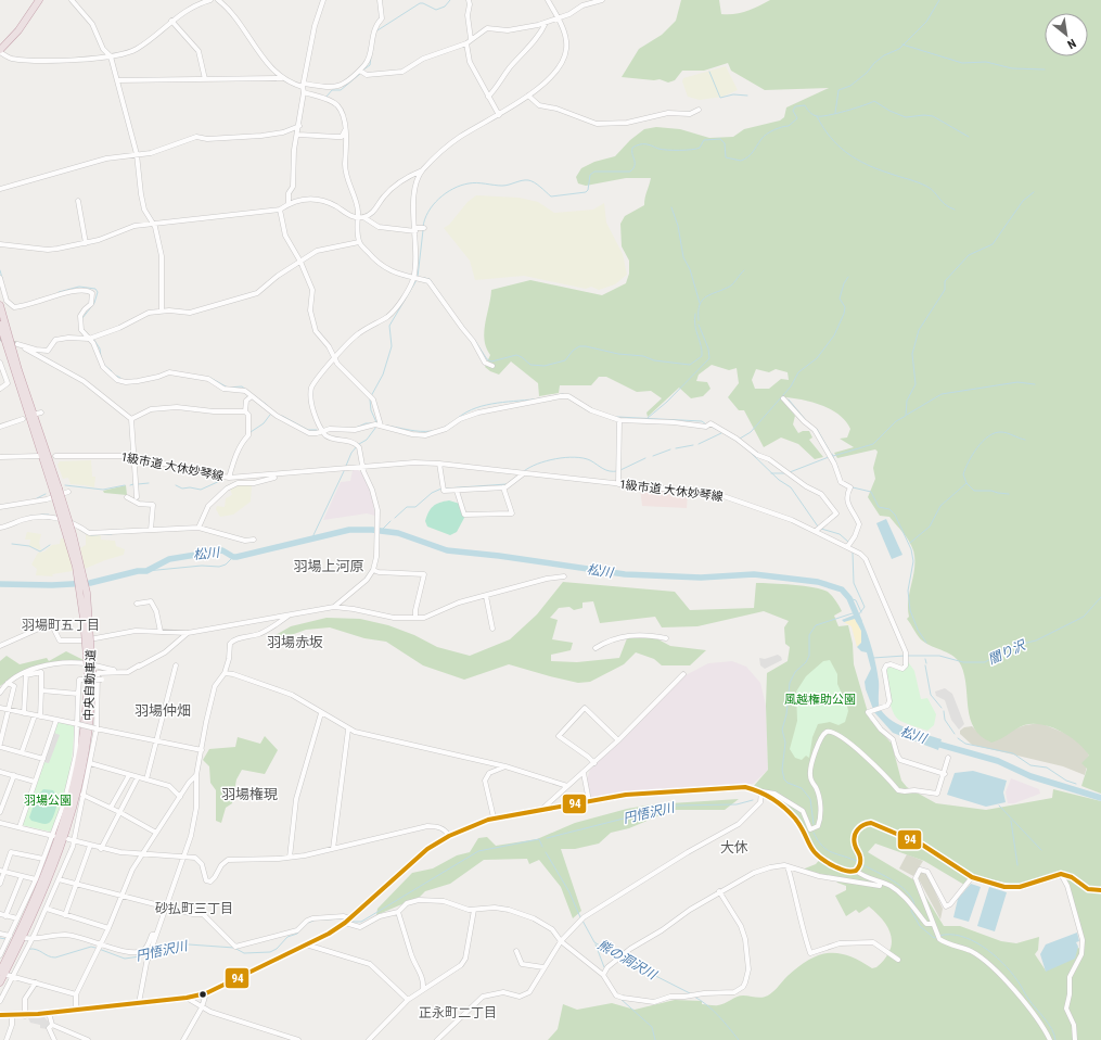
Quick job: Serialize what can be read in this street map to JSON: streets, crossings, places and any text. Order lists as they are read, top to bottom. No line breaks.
{"streets":{"highway":["中央自動車道"],"street":["1級市道 大休妙琴線"]},"districts":["羽場上河原","羽場町五丁目","羽場赤坂","羽場仲畑","羽場権現","大休","砂払町三丁目","正永町二丁目"],"water":["松川","闇り沢","円悟沢川","熊の洞沢川"],"parks":["風越権助公園","羽場公園"],"lines":["transit line 94"],"north":"bottom right"}
